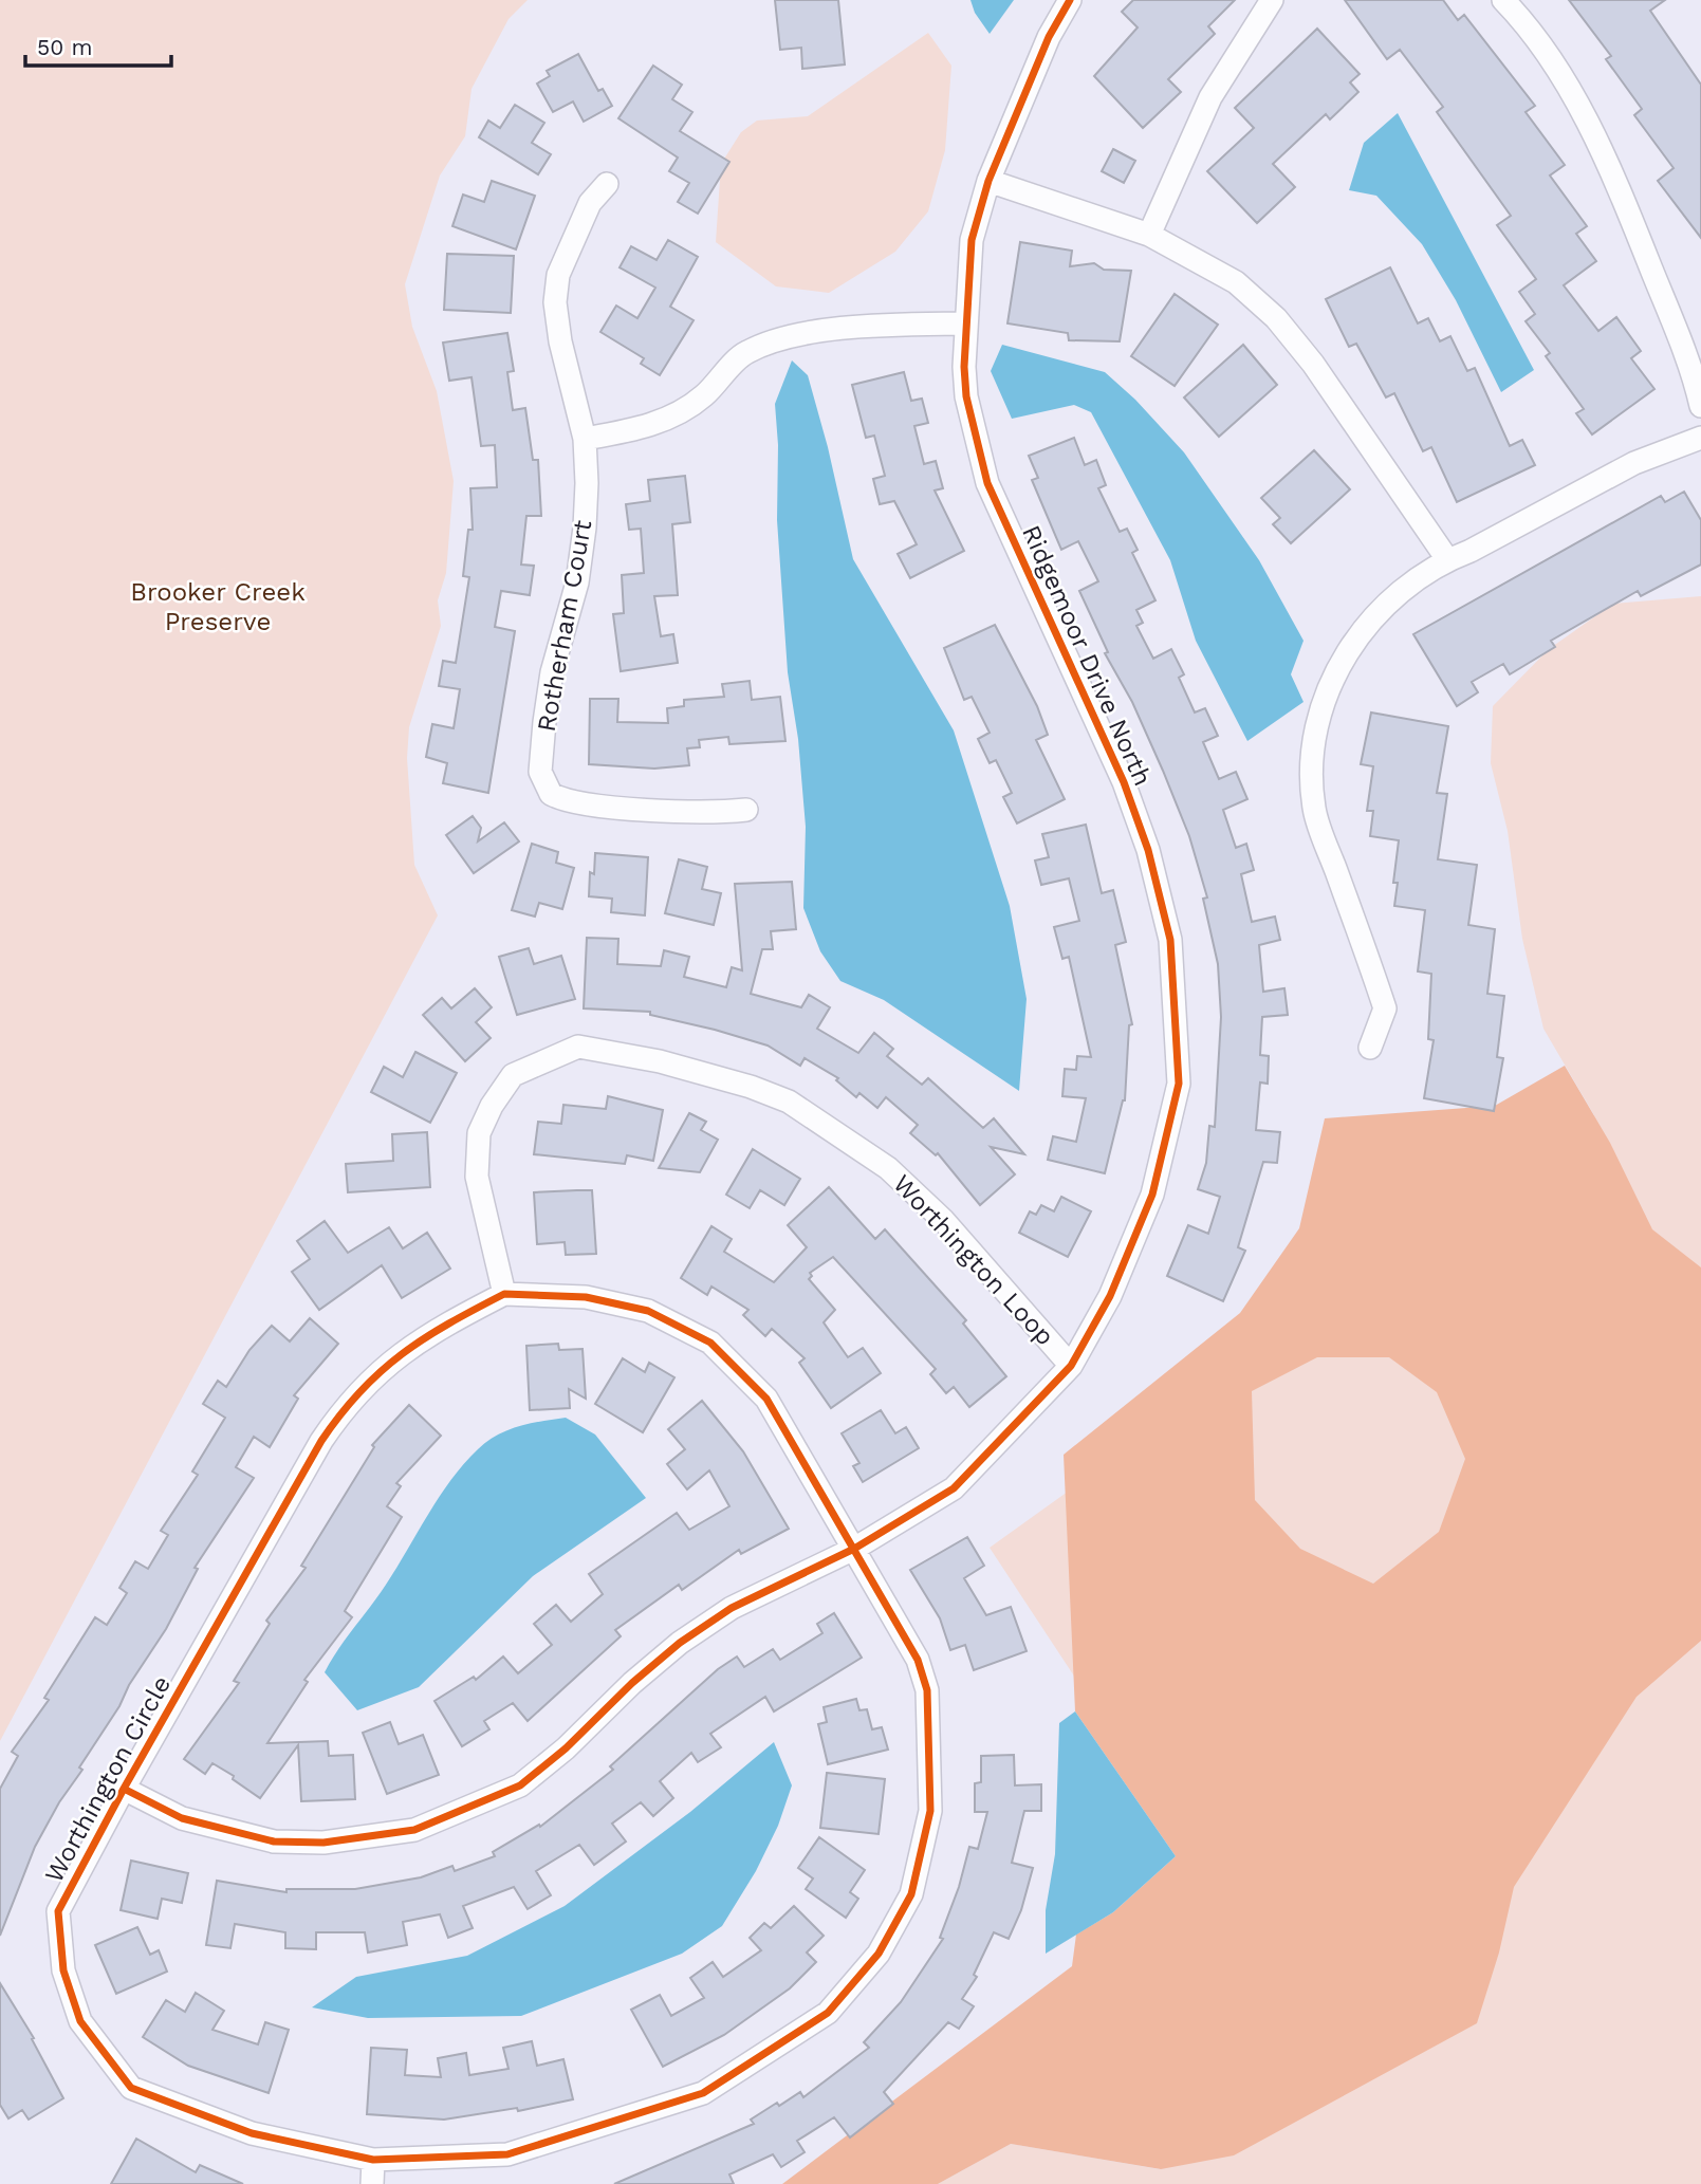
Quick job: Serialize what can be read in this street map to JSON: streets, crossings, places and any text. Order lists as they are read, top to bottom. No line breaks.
{"streets":{"street":["Rotherham Court","Ridgemoor Drive North","Worthington Loop","Worthington Circle"]},"crossings":[["Ridgemoor Drive North","Worthington Loop"],["Ridgemoor Drive North","Worthington Circle"],["Worthington Loop","Worthington Circle"]],"parks":["Brooker Creek Preserve"],"scale_bar":"50 m"}
